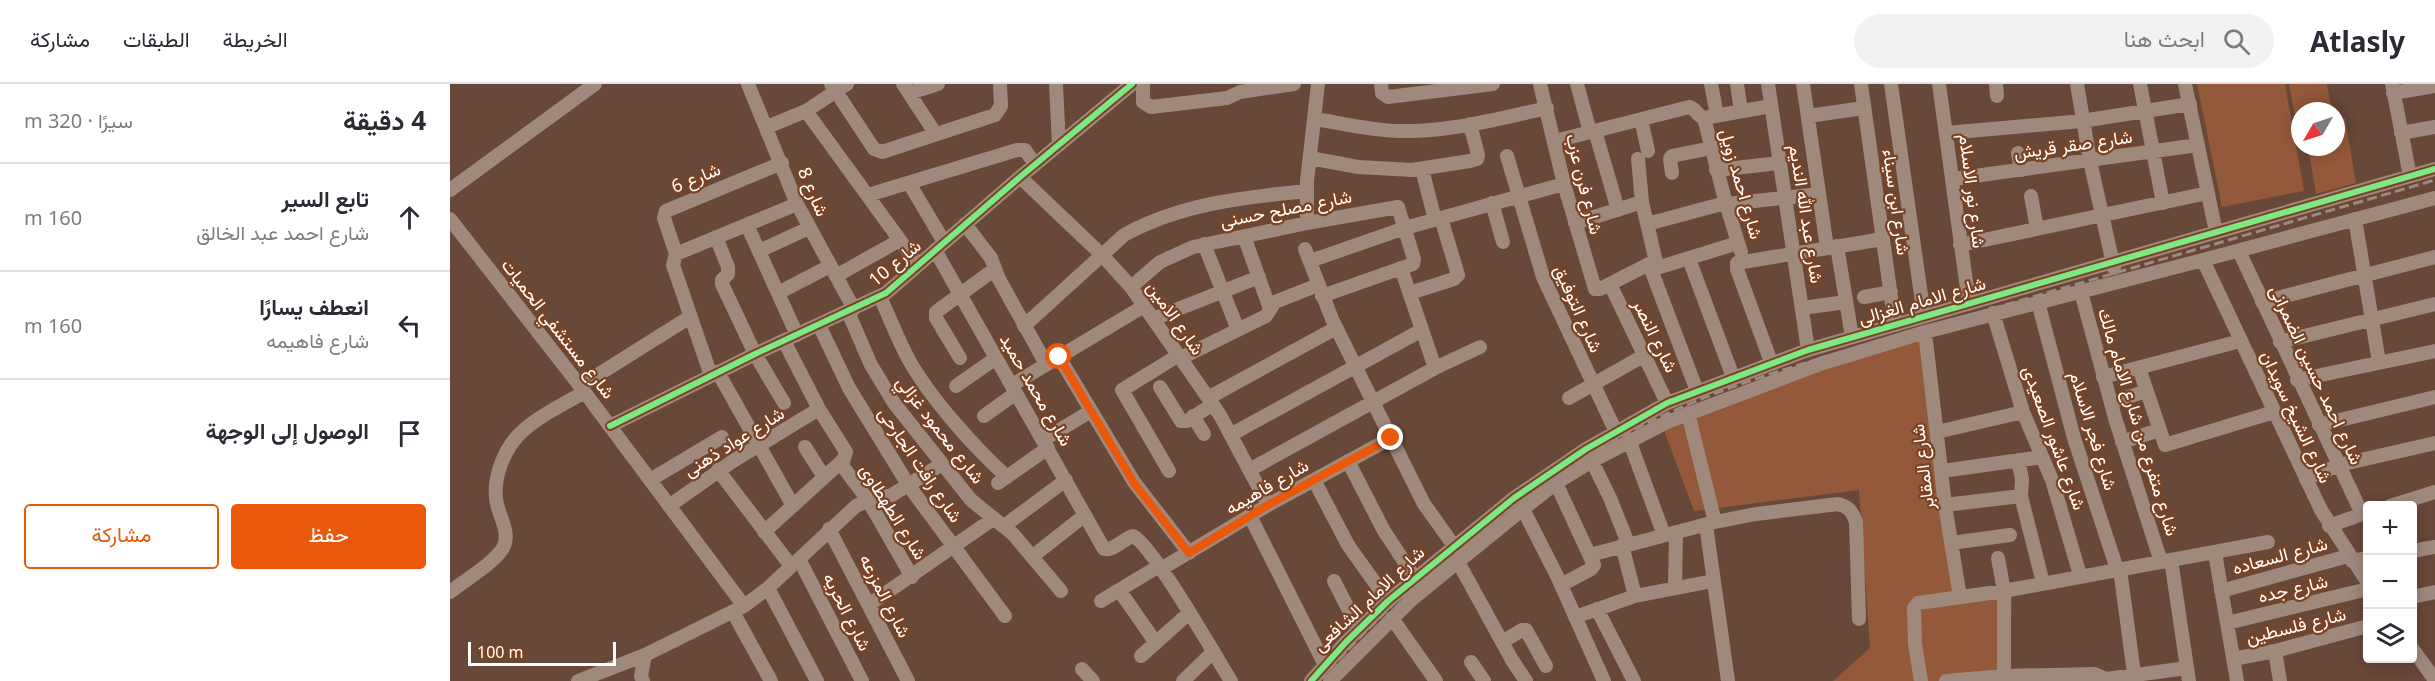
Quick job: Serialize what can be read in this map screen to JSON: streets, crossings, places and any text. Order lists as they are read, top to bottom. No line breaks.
{"streets":{"street":["شارع صقر قريش","شارع 6","شارع فرن عزب","شارع احمد زويل","شارع نور الاسلام","شارع 8","شارع ابن سيناء","شارع مصلح حسنى","شارع عبد الله النديم","شارع 10","شارع الامام الغزالى","شارع التوفيق","شارع الامين","شارع مستشفي الحميات","شارع النصر","شارع احمد حسين الضمرانى","شارع محمد حميد","شارع الشيخ سويدان","شارع متفرع من شارع الامام مالك","شارع محمود غزالي","شارع فجر الاسلام","شارع عاشور الصعيدى","شارع عواد ذهنى","شارع رافت الجارحى","شارع المقابر","شارع فاهيمه","شارع الطهطاوى","شارع السعاده","شارع جده","شارع المزرعه","شارع الامام الشافعى","شارع الحريه","شارع فلسطين"]},"crossings":[["شارع صقر قريش","شارع نور الاسلام"],["شارع 6","شارع 8"],["شارع فرن عزب","شارع النصر"],["شارع احمد زويل","شارع الامام الغزالى"],["شارع نور الاسلام","شارع الامام الغزالى"],["شارع 8","شارع 10"],["شارع 8","شارع محمود غزالي"],["شارع ابن سيناء","شارع الامام الغزالى"],["شارع مصلح حسنى","شارع الامين"],["شارع عبد الله النديم","شارع الامام الغزالى"],["شارع 10","شارع الامين"],["شارع 10","شارع مستشفي الحميات"],["شارع 10","شارع محمد حميد"],["شارع 10","شارع محمود غزالي"],["شارع 10","شارع رافت الجارحى"],["شارع 10","شارع الطهطاوى"],["شارع الامام الغزالى","شارع التوفيق"],["شارع الامام الغزالى","شارع النصر"],["شارع الامام الغزالى","شارع الامام الشافعى"],["شارع الامين","شارع فاهيمه"],["شارع مستشفي الحميات","شارع عواد ذهنى"],["شارع محمد حميد","شارع فاهيمه"],["شارع الشيخ سويدان","شارع السعاده"],["شارع عواد ذهنى","شارع الطهطاوى"],["شارع عواد ذهنى","شارع الحريه"]],"scale_bar":"100 m","north":"bottom left","page":{"header":"Atlasly","search":"ابحث هنا","nav":["الخريطة","الطبقات","مشاركة"],"heading":["4 دقيقة","سيرًا · 320 m"],"list":[["تابع السير","شارع احمد عبد الخالق","160 m"],["انعطف يسارًا","شارع فاهيمه","160 m"],"الوصول إلى الوجهة"],"buttons":["حفظ","مشاركة"],"map_buttons":["+","−"],"scale":"100 m"}}
